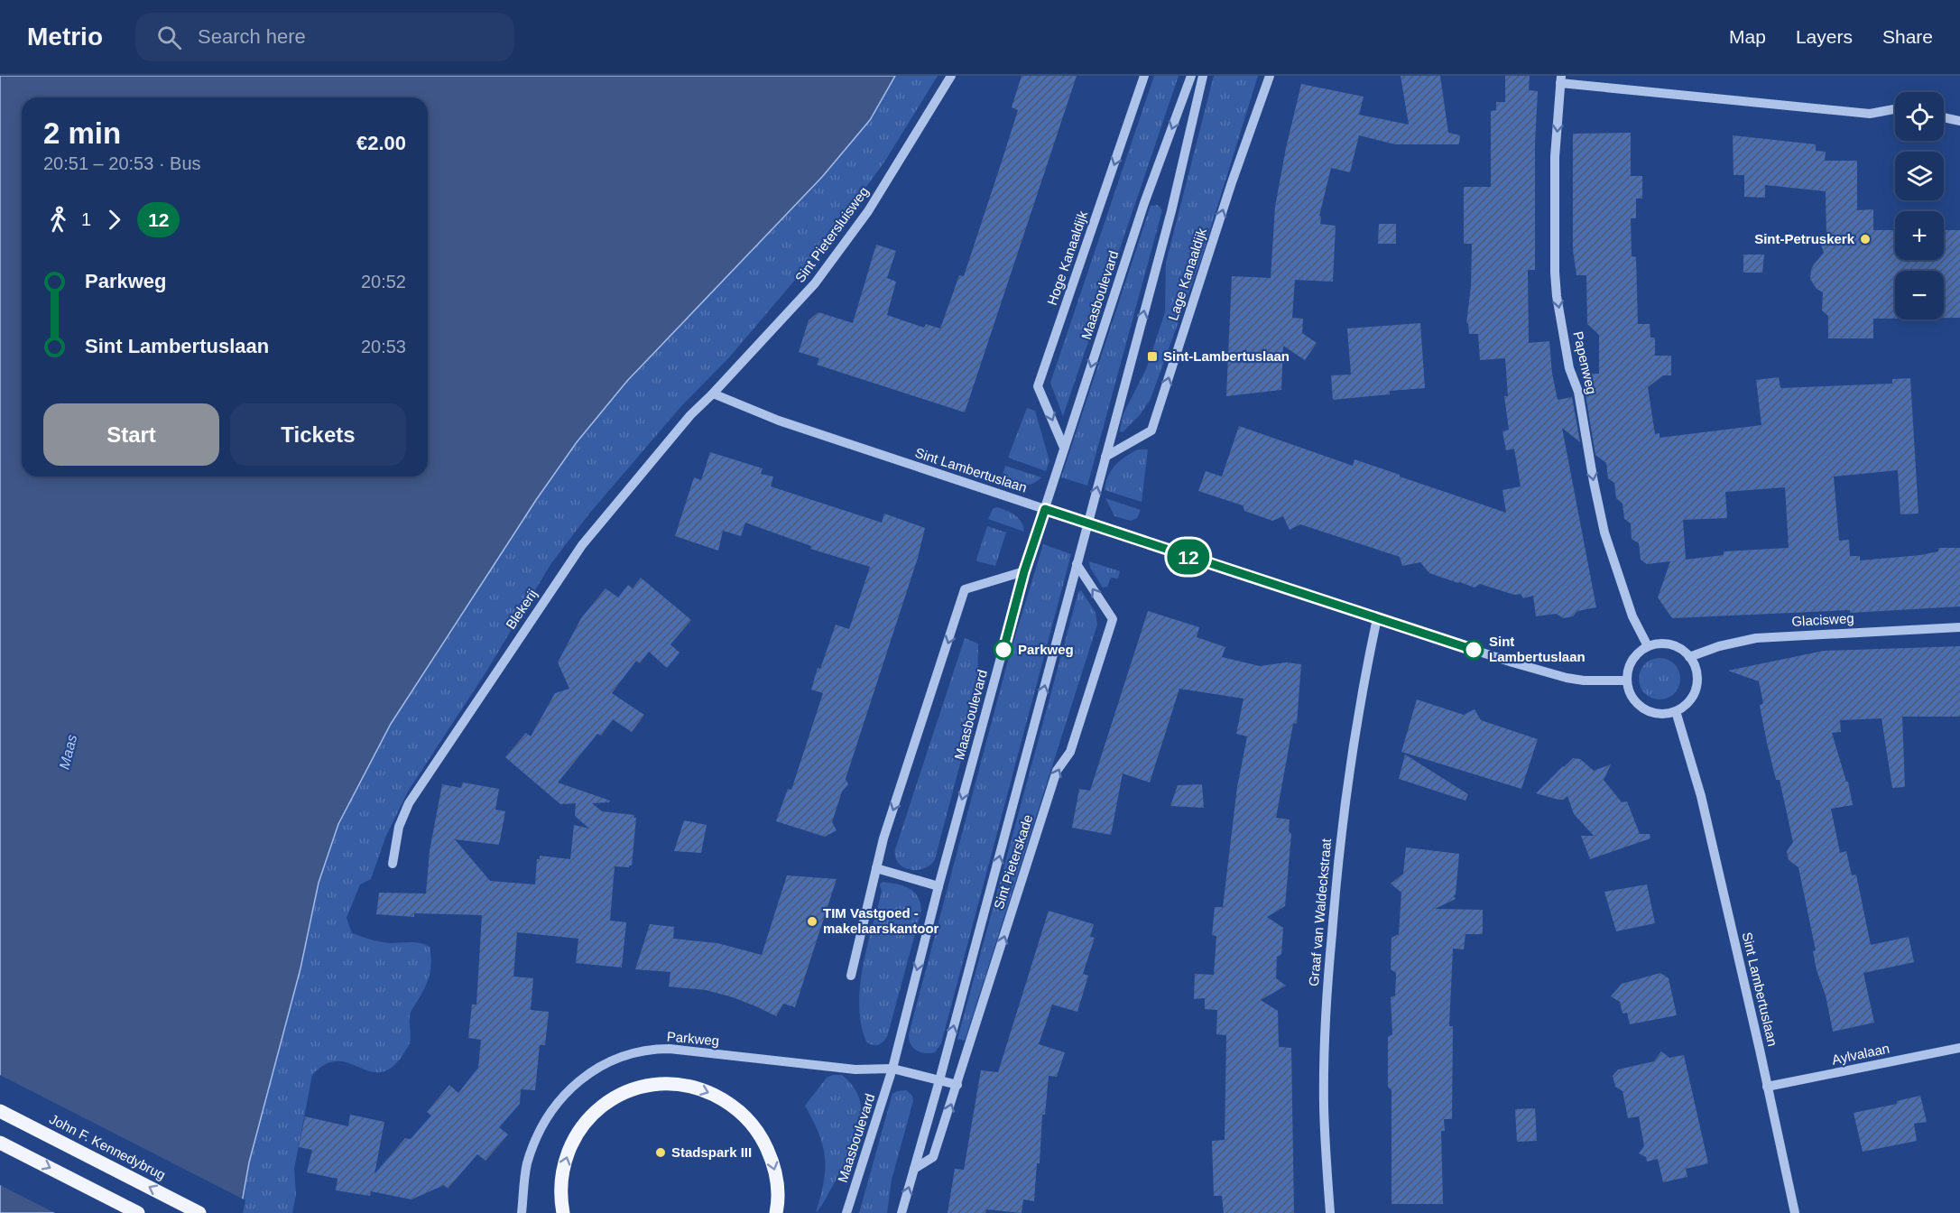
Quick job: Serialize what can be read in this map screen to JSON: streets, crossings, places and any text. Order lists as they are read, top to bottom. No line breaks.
{"streets":{"main road":["John F. Kennedybrug"],"street":["Sint Pietersluisweg","Hoge Kanaaldijk","Lage Kanaaldijk","Maasboulevard","Papenweg","Sint Lambertuslaan","Blekerij","Glacisweg","Sint Pieterskade","Graaf van Waldeckstraat","Parkweg","Aylvalaan"]},"crossings":[["Sint Pietersluisweg","Sint Lambertuslaan"],["Sint Pietersluisweg","Blekerij"],["Hoge Kanaaldijk","Maasboulevard"],["Maasboulevard","Sint Lambertuslaan"],["Maasboulevard","Parkweg"],["Papenweg","Sint Lambertuslaan"],["Papenweg","Glacisweg"],["Sint Lambertuslaan","Blekerij"],["Sint Lambertuslaan","Glacisweg"],["Sint Lambertuslaan","Graaf van Waldeckstraat"],["Sint Lambertuslaan","Aylvalaan"],["Sint Pieterskade","Parkweg"]],"one_way":["Papenweg"],"water":["Maas"],"places":{"other":["Sint-Petruskerk","Parkweg","Sint Lambertuslaan","TIM Vastgoed - makelaarskantoor","Stadspark III"],"transit":["Sint-Lambertuslaan"]},"lines":["bus line 12"],"page":{"header":"Metrio","search":"Search here","nav":["Map","Layers","Share"],"on_map":"12","map_buttons":["+","−"],"heading":["2 min","20:51 – 20:53 · Bus","€2.00"],"legs":["1","12"],"list":[{"name":"Parkweg","value":"20:52"},{"name":"Sint Lambertuslaan","value":"20:53"}],"buttons":["Start","Tickets"]}}
